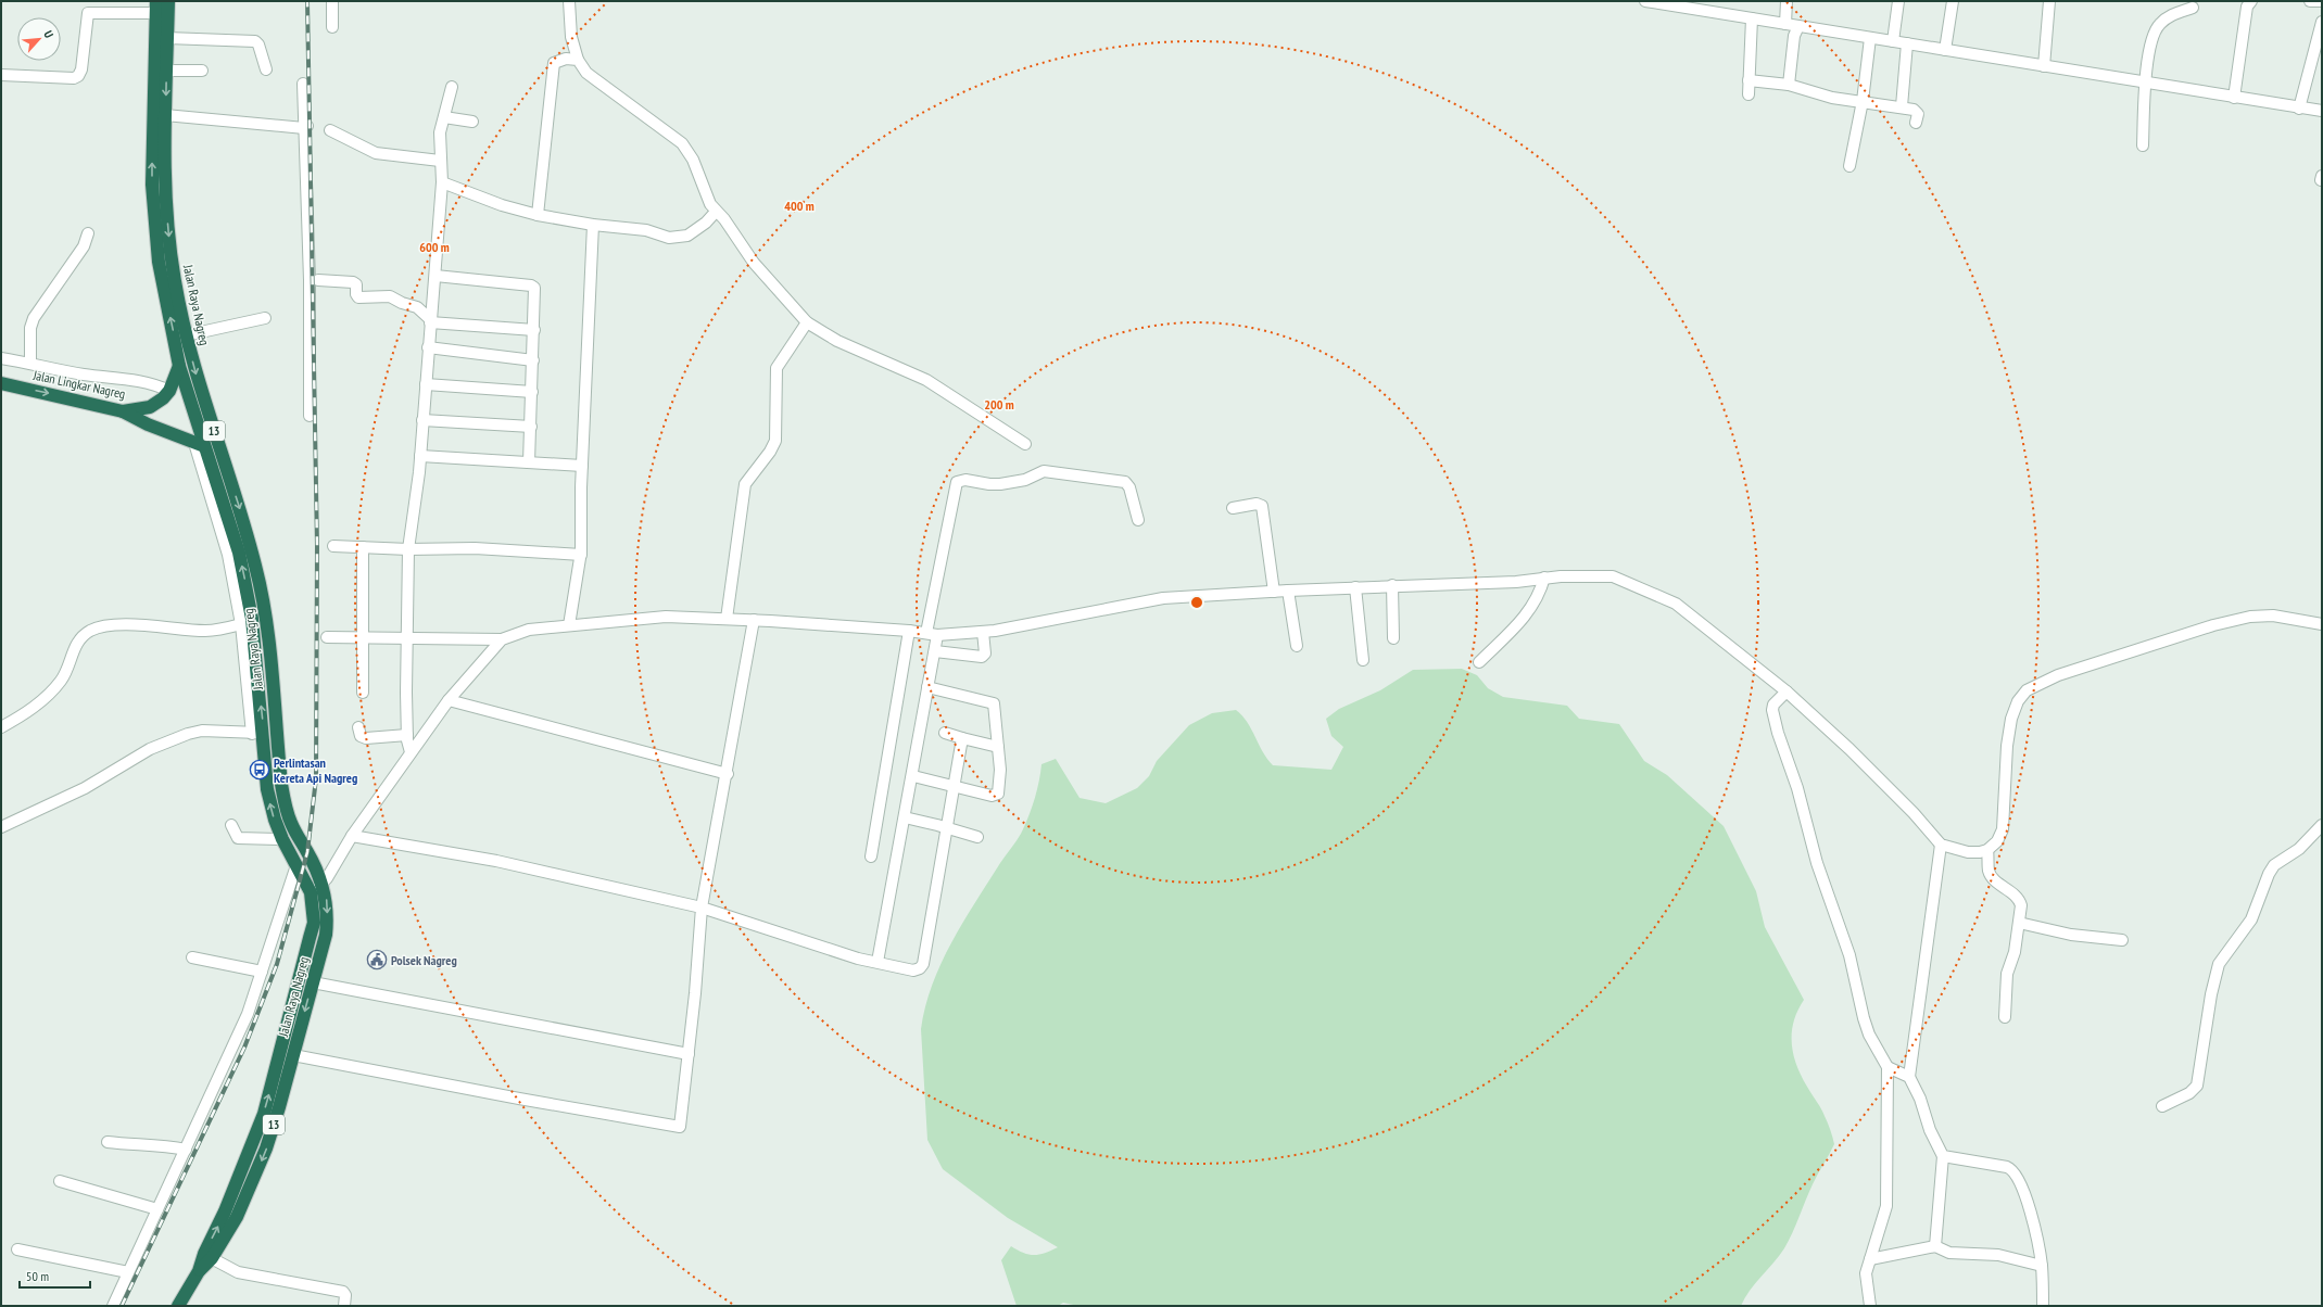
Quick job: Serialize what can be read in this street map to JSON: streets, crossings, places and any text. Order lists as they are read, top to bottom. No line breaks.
{"streets":{"highway":["Jalan Raya Nagreg","Jalan Lingkar Nagreg","13"]},"crossings":[["Jalan Raya Nagreg","Jalan Lingkar Nagreg"]],"one_way":["Jalan Lingkar Nagreg"],"places":{"bus stop":["Perlintasan Kereta Api Nagreg"],"public building":["Polsek Nagreg"]},"scale_bar":"50 m","north":"top right","rings":["400 m","600 m","200 m"]}
